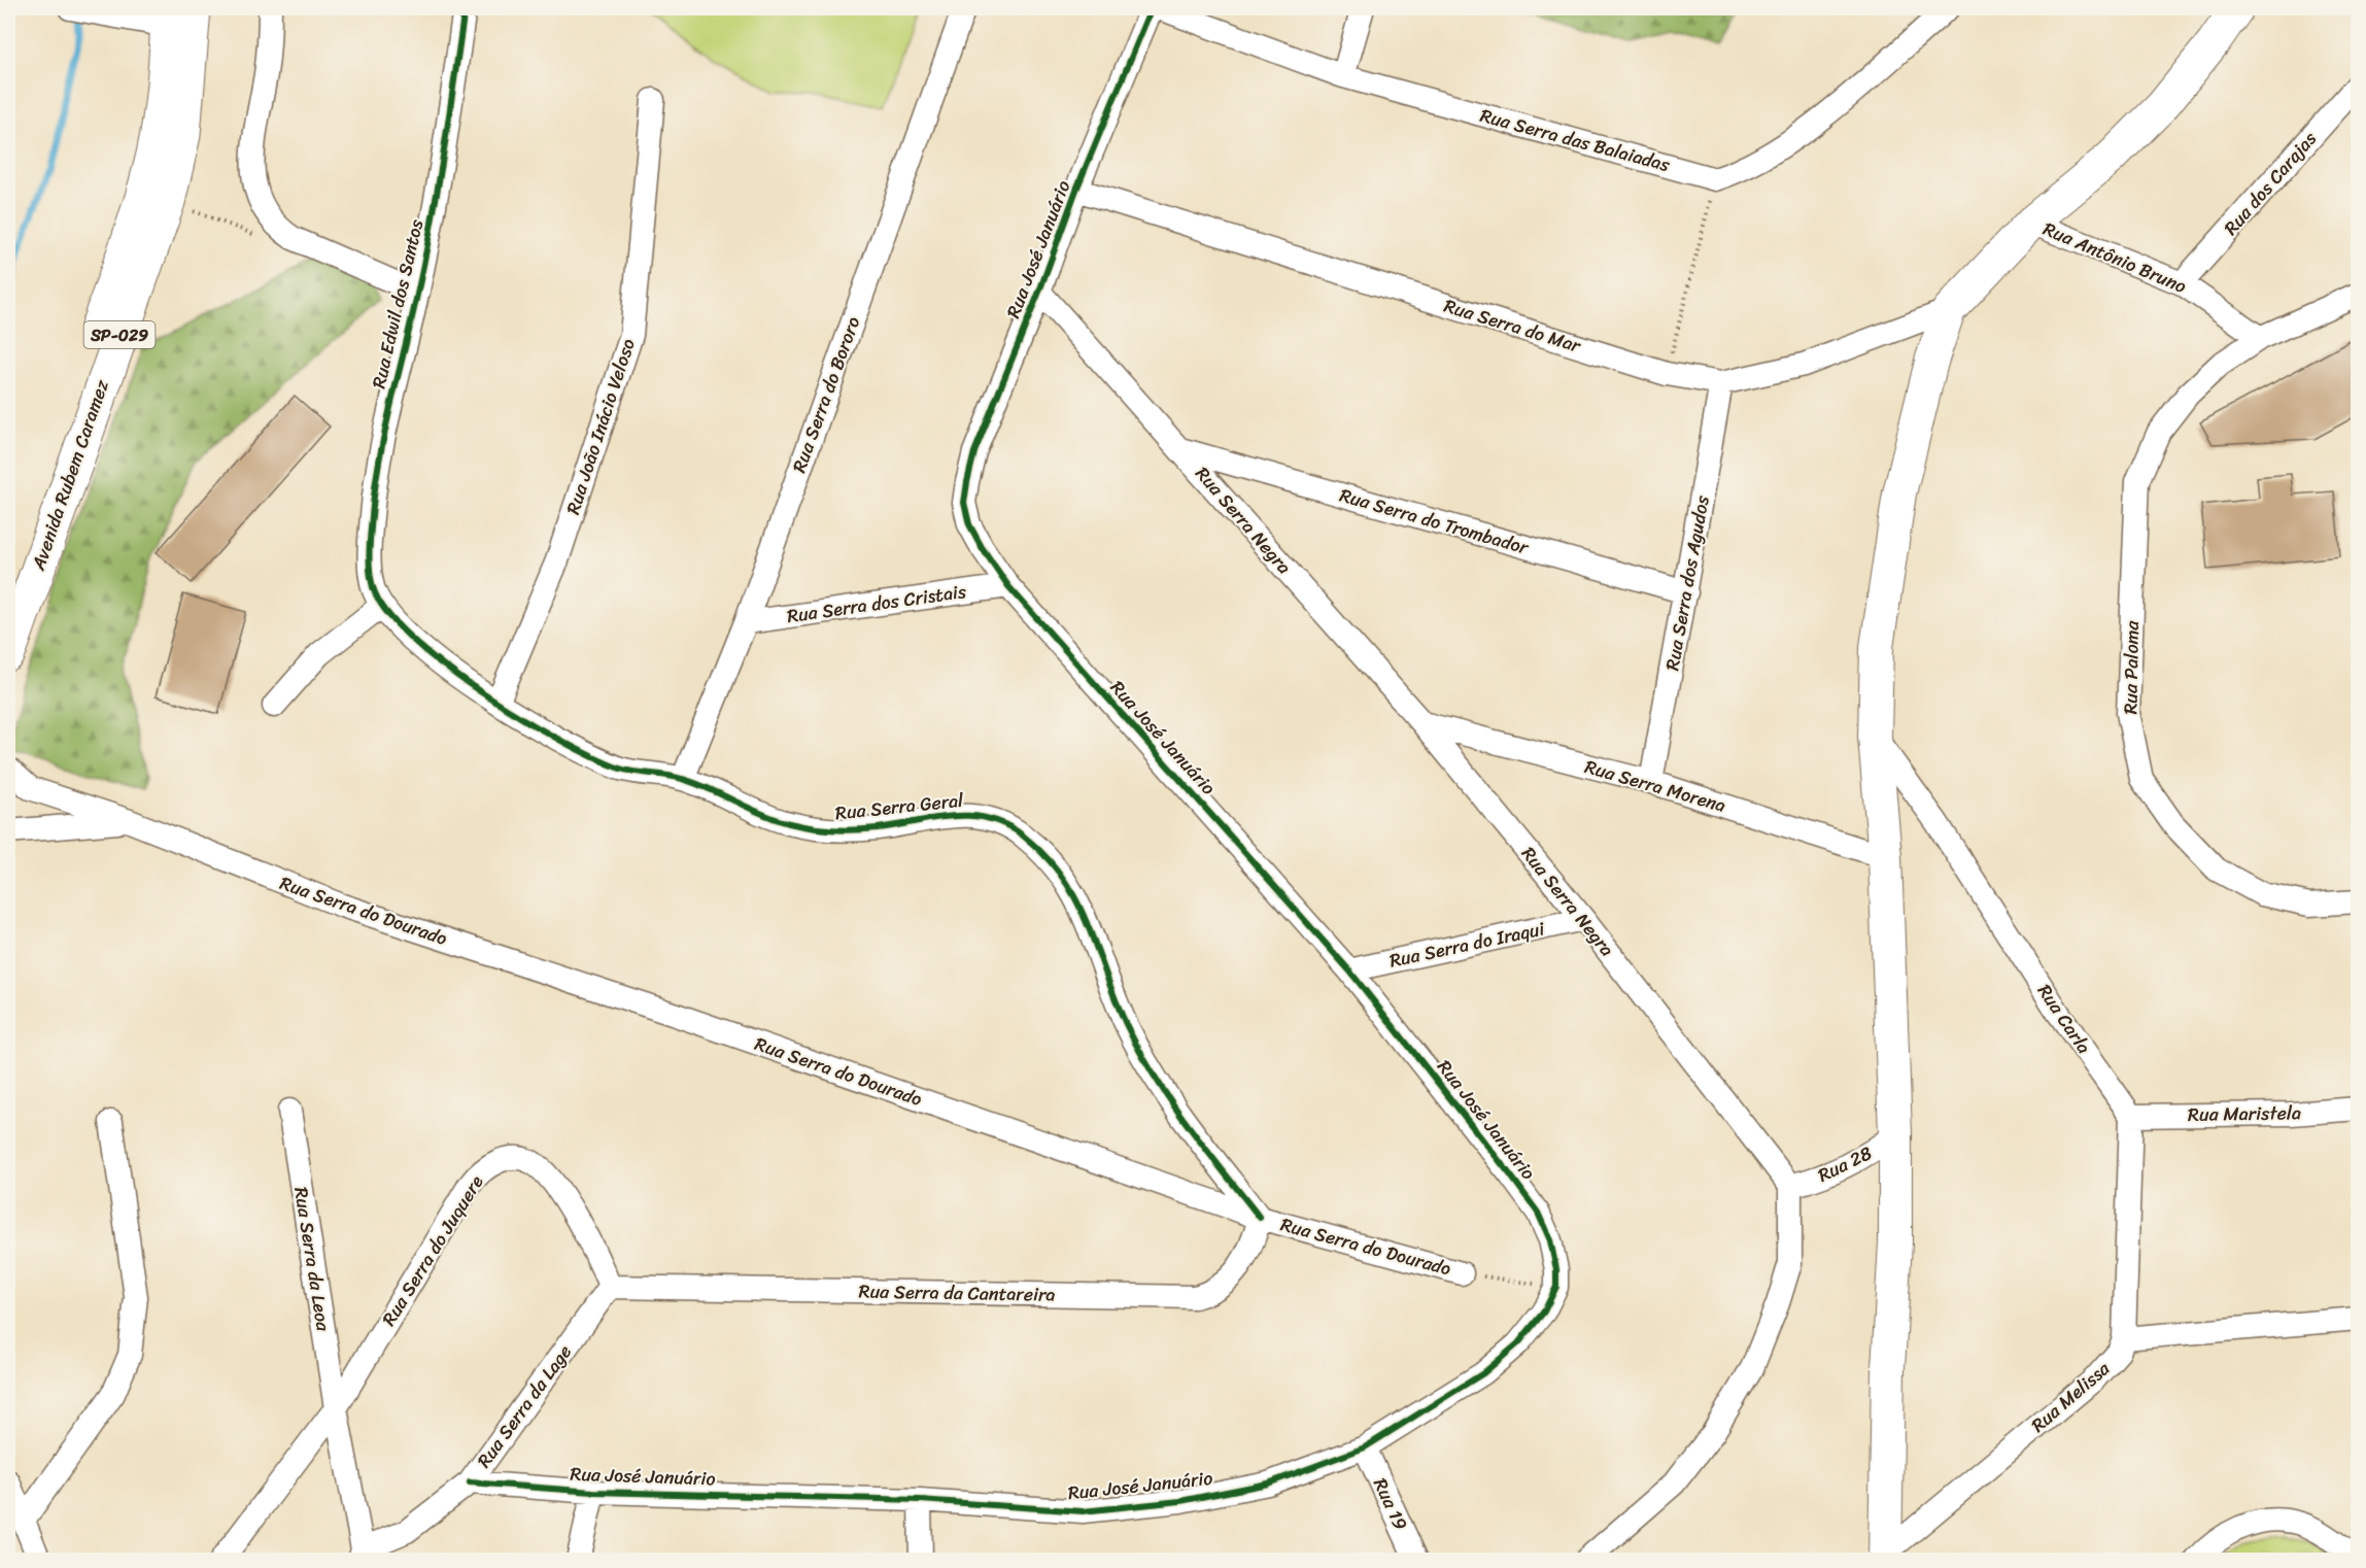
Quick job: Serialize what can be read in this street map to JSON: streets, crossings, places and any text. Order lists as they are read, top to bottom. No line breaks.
{"streets":{"highway":["SP-029","Avenida Rubem Caramez"],"street":["Rua Serra das Balaiadas","Rua dos Carajas","Rua José Januário","Rua Antônio Bruno","Rua Edwil dos Santos","Rua Serra do Mar","Rua Serra do Bororo","Rua João Inácio Veloso","Rua Serra Negra","Rua Serra do Trombador","Rua Serra dos Agudos","Rua Serra dos Cristais","Rua Paloma","Rua Serra Morena","Rua Serra Geral","Rua Serra do Dourado","Rua Serra do Iraqui","Rua Carla","Rua Maristela","Rua 28","Rua Serra do Juquere","Rua Serra da Leoa","Rua Serra da Cantareira","Rua Melissa","Rua Serra da Lage","Rua 19"]},"crossings":[["Rua dos Carajas","Rua Antônio Bruno"],["Rua José Januário","Rua Serra do Mar"],["Rua José Januário","Rua Serra Negra"],["Rua José Januário","Rua Serra dos Cristais"],["Rua José Januário","Rua Serra do Dourado"],["Rua José Januário","Rua Serra do Iraqui"],["Rua José Januário","Rua Serra da Lage"],["Rua José Januário","Rua 19"],["Rua Antônio Bruno","Rua Paloma"],["Rua Edwil dos Santos","Rua Serra Geral"],["Rua Serra do Mar","Rua Serra dos Agudos"],["Rua Serra do Bororo","Rua Serra dos Cristais"],["Rua Serra do Bororo","Rua Serra Geral"],["Rua João Inácio Veloso","Rua Serra Geral"],["Rua Serra Negra","Rua Serra do Trombador"],["Rua Serra Negra","Rua Serra Morena"],["Rua Serra Negra","Rua Serra do Iraqui"],["Rua Serra Negra","Rua 28"],["Rua Serra do Trombador","Rua Serra dos Agudos"],["Rua Serra dos Agudos","Rua Serra Morena"],["Rua Serra Geral","Rua Serra do Dourado"],["Rua Serra Geral","Rua Serra da Cantareira"],["Rua Serra do Dourado","Rua Serra da Cantareira"],["Rua Carla","Rua Maristela"],["Rua Serra do Juquere","Rua Serra da Leoa"],["Rua Serra do Juquere","Rua Serra da Cantareira"],["Rua Serra do Juquere","Rua Serra da Lage"],["Rua Serra da Leoa","Rua Serra da Lage"],["Rua Serra da Cantareira","Rua Serra da Lage"]]}
